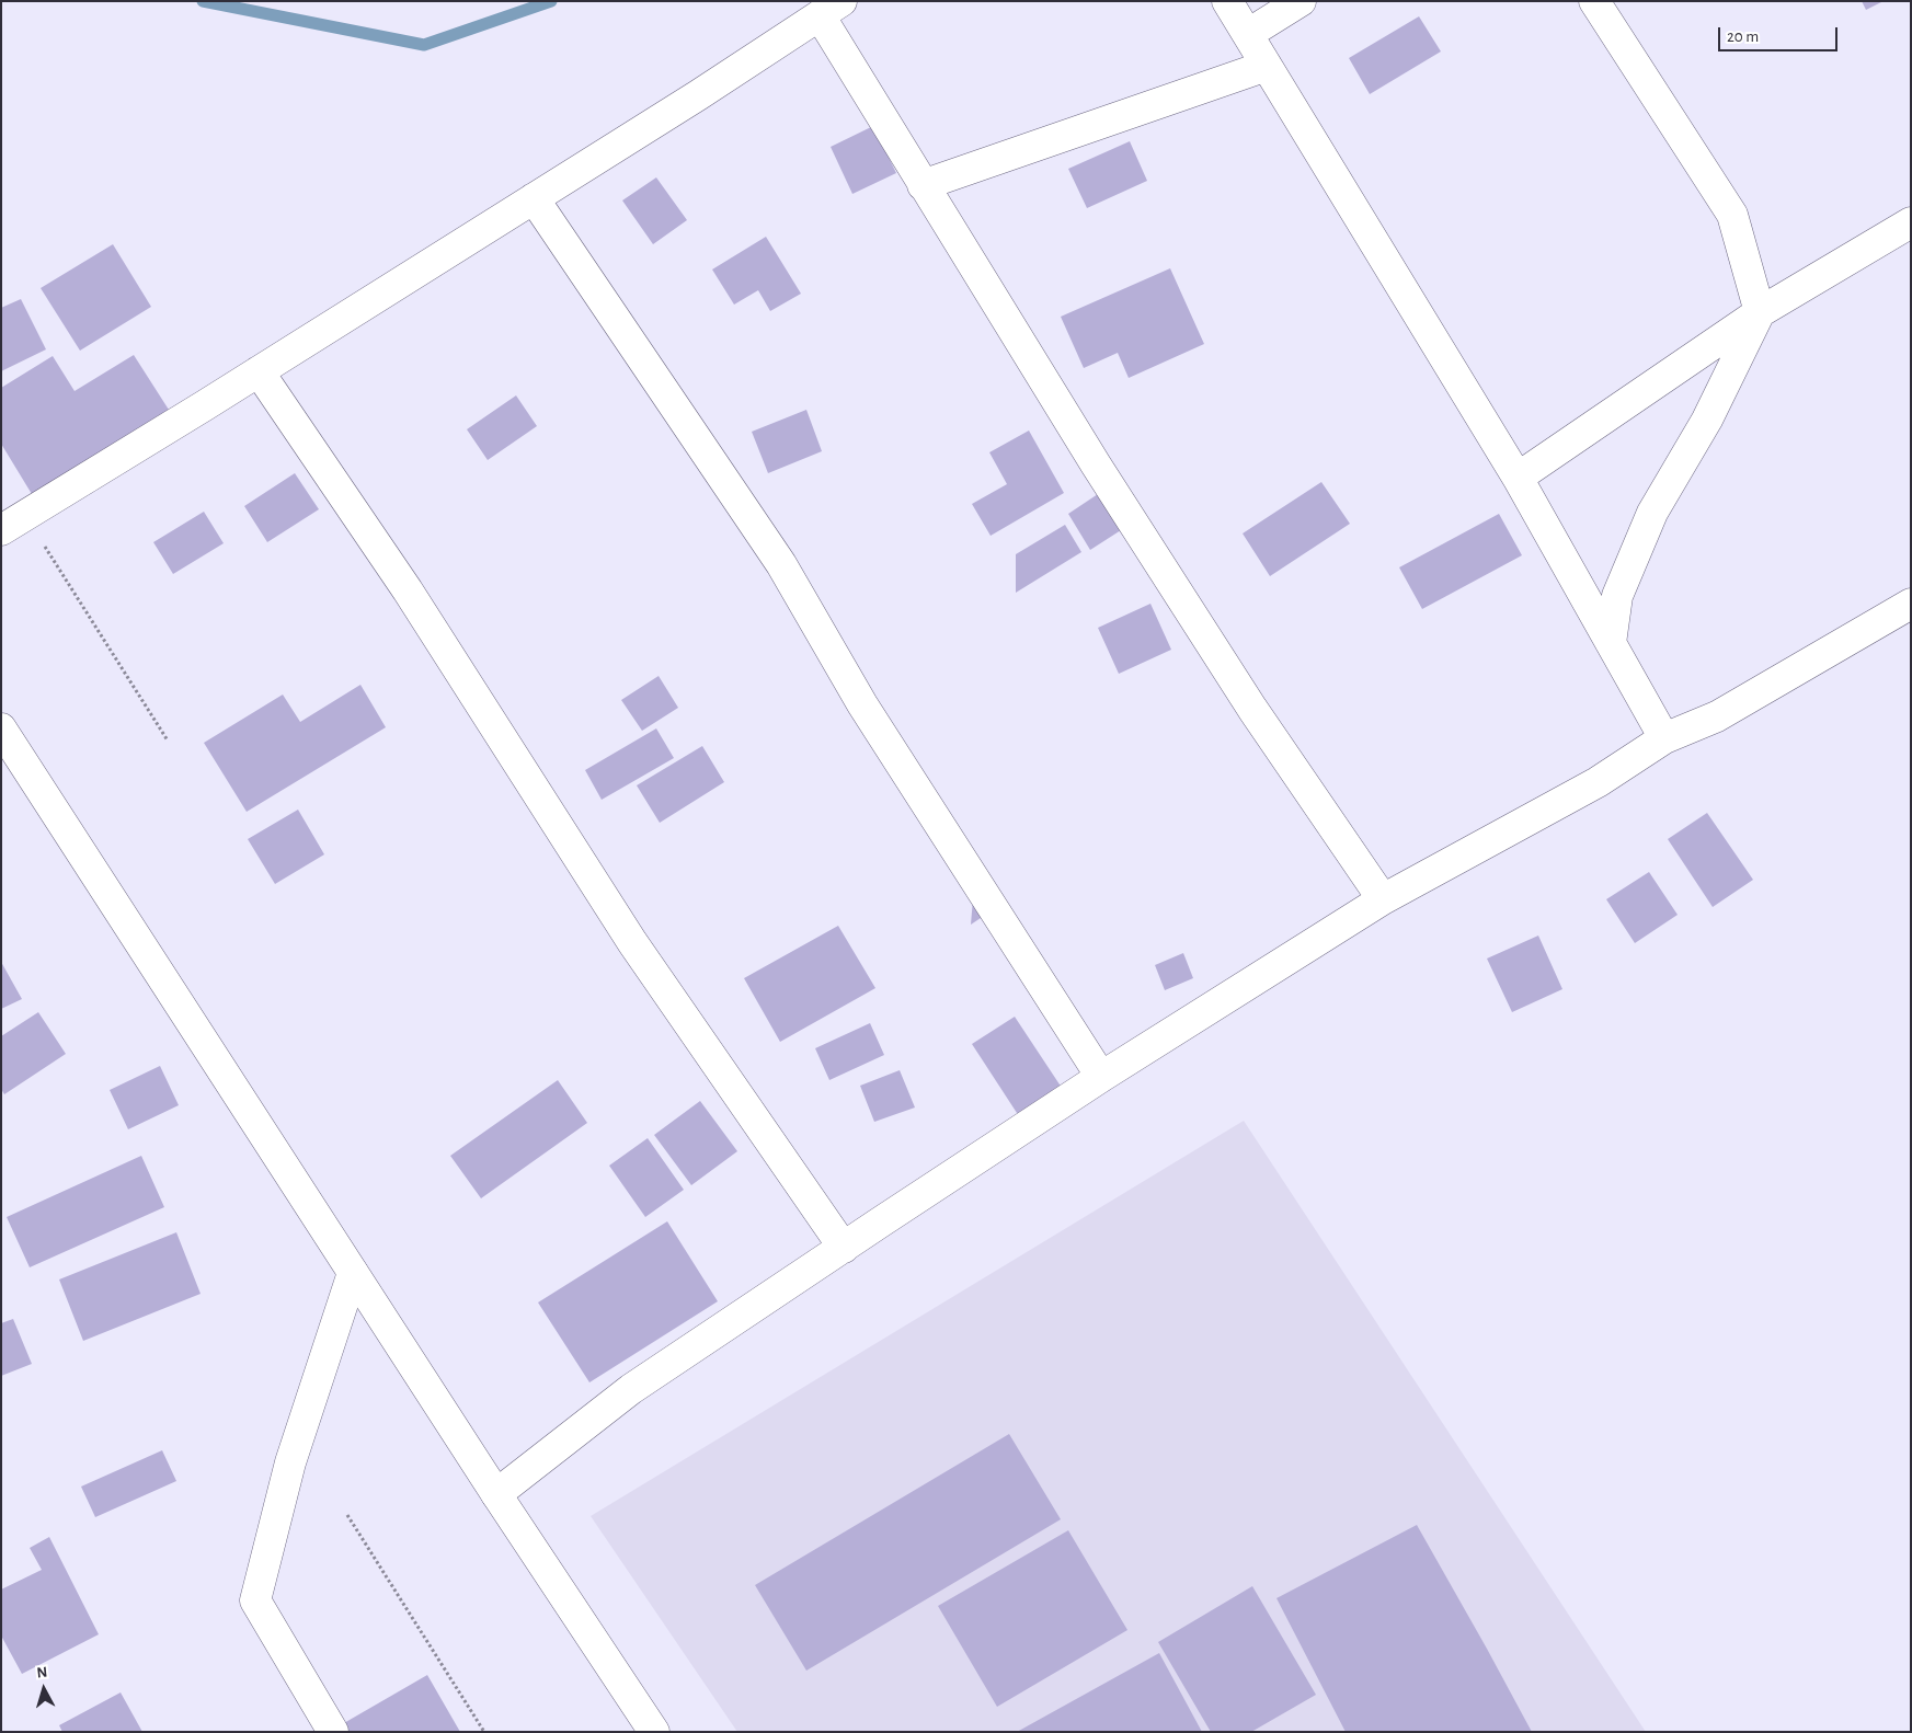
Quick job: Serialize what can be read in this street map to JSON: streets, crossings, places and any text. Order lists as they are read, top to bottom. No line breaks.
{"scale_bar":"20 m","north":"top"}
